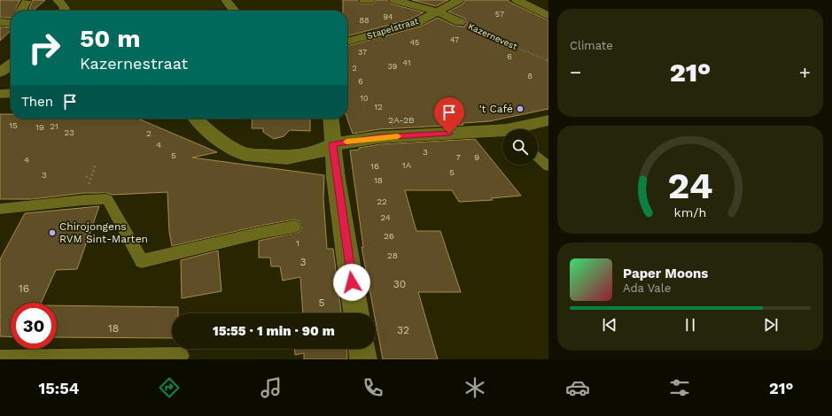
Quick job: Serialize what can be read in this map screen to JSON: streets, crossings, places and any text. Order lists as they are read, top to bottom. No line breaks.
{"streets":{"street":["Stapelstraat","Kazernevest"]},"crossings":[["Stapelstraat","Kazernevest"]],"places":["'t Café","Chirojongens RVM Sint-Marten"],"house_numbers":["57","94","88","47","45","37","6","41","39","2","8","6","10","12","2A-2B","15","21","19","23","2","4","3","5","7","9","4","1A","16","5","3","18","22","24","26","1","28","3","30","16","5","18","32"],"page":{"tile":"Climate","turn":["50 m","Kazernestraat"],"heat":["−","21°","+"],"then":"Then","song":["Paper Moons","Ada Vale"],"limit":"30","trip":"15:55 · 1 min · 90 m","tabs":["15:54","21°"],"gauge":["24","km/h"]}}
